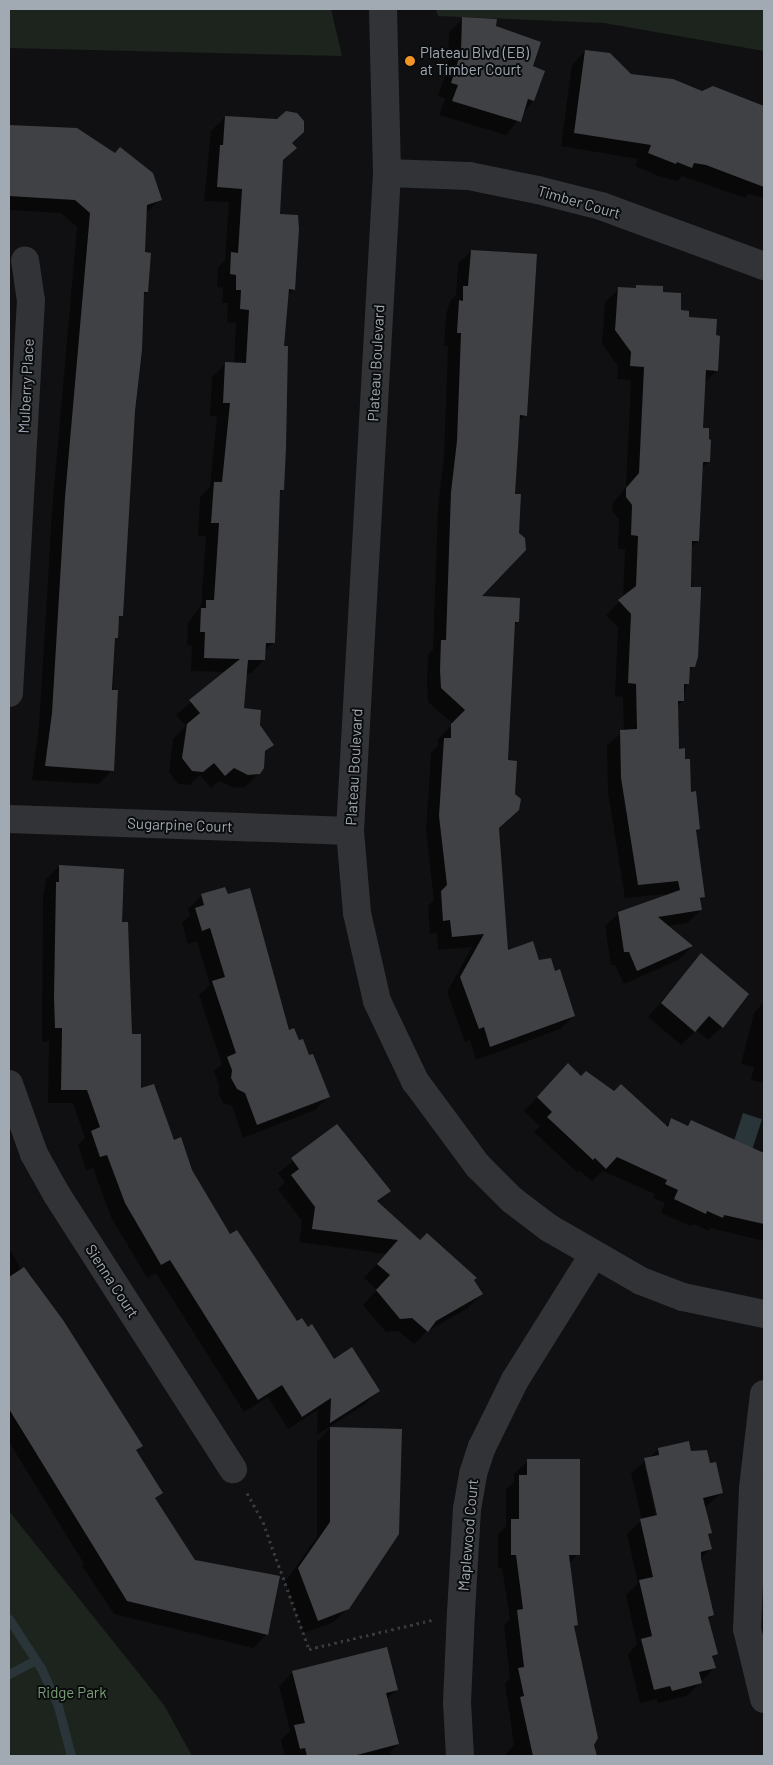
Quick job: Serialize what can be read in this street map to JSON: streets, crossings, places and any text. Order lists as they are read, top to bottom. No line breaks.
{"streets":{"street":["Timber Court","Plateau Boulevard","Mulberry Place","Sugarpine Court","Sienna Court","Maplewood Court"]},"crossings":[["Timber Court","Plateau Boulevard"],["Plateau Boulevard","Sugarpine Court"],["Plateau Boulevard","Maplewood Court"]],"parks":["Ridge Park"],"places":["Plateau Blvd (EB) at Timber Court"]}
